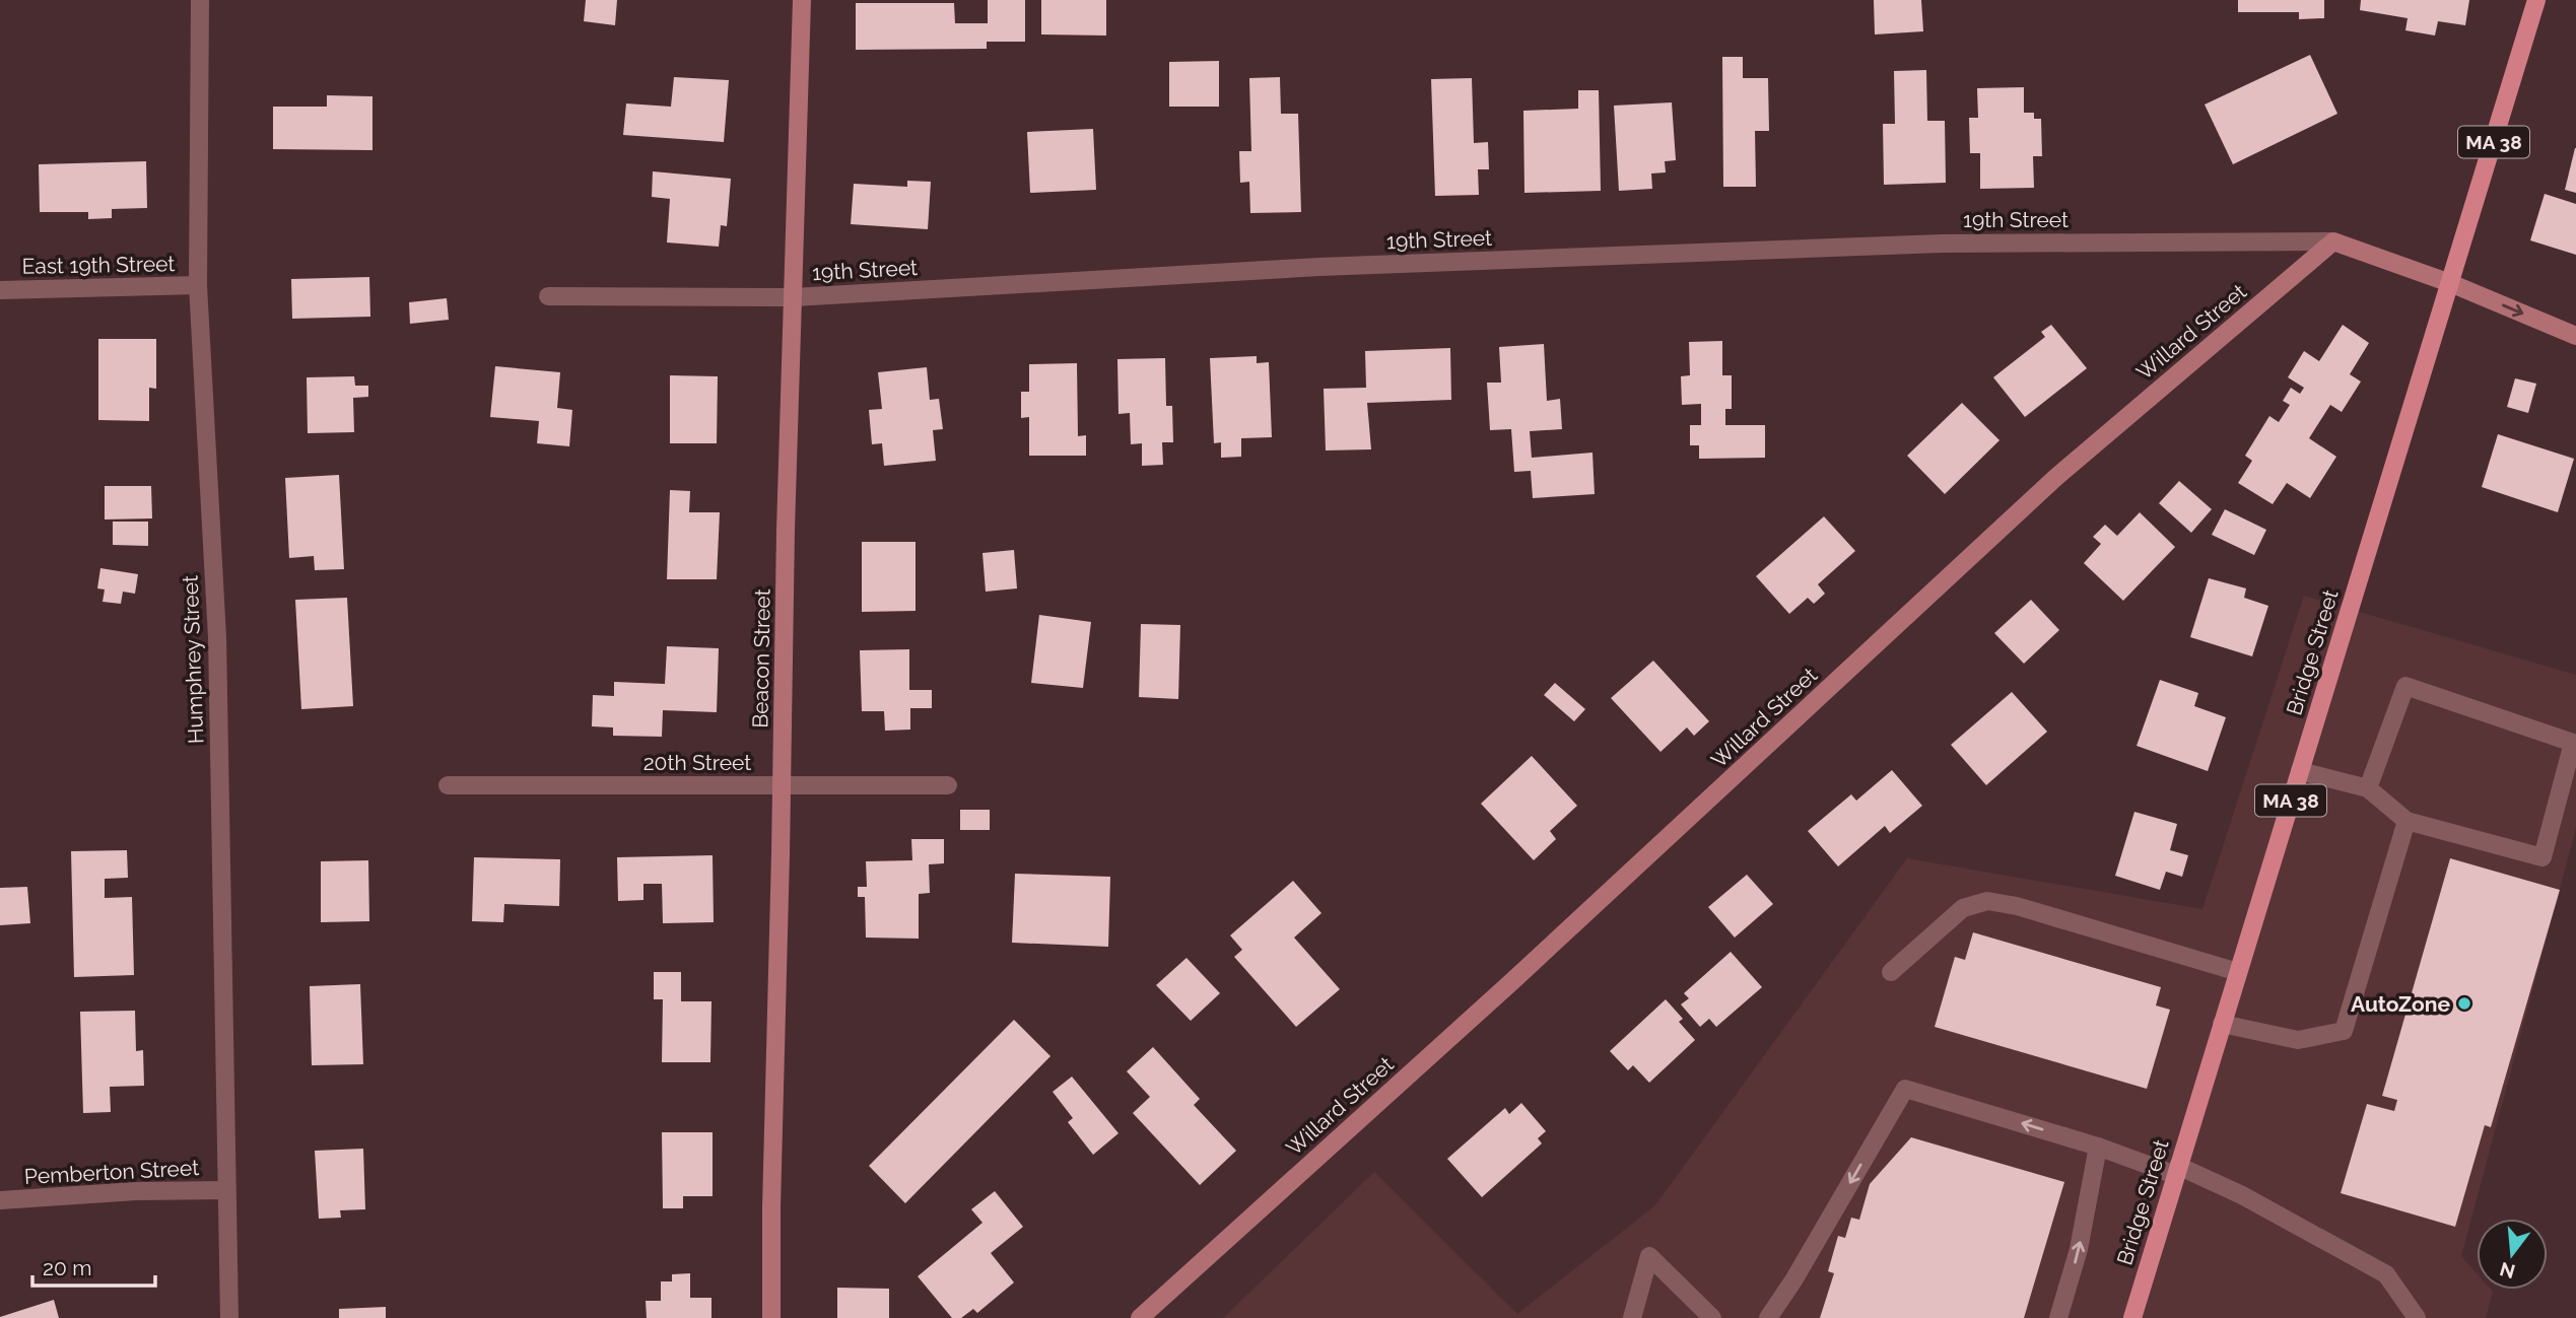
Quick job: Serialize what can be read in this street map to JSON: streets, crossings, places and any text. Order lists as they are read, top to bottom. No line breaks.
{"streets":{"main road":["MA 38","Willard Street","Bridge Street","Beacon Street"],"street":["19th Street","East 19th Street","Humphrey Street","20th Street","Pemberton Street"]},"crossings":[["19th Street","Willard Street"],["19th Street","Beacon Street"],["East 19th Street","Humphrey Street"],["Beacon Street","20th Street"],["Humphrey Street","Pemberton Street"]],"places":["AutoZone"],"scale_bar":"20 m","north":"bottom"}
